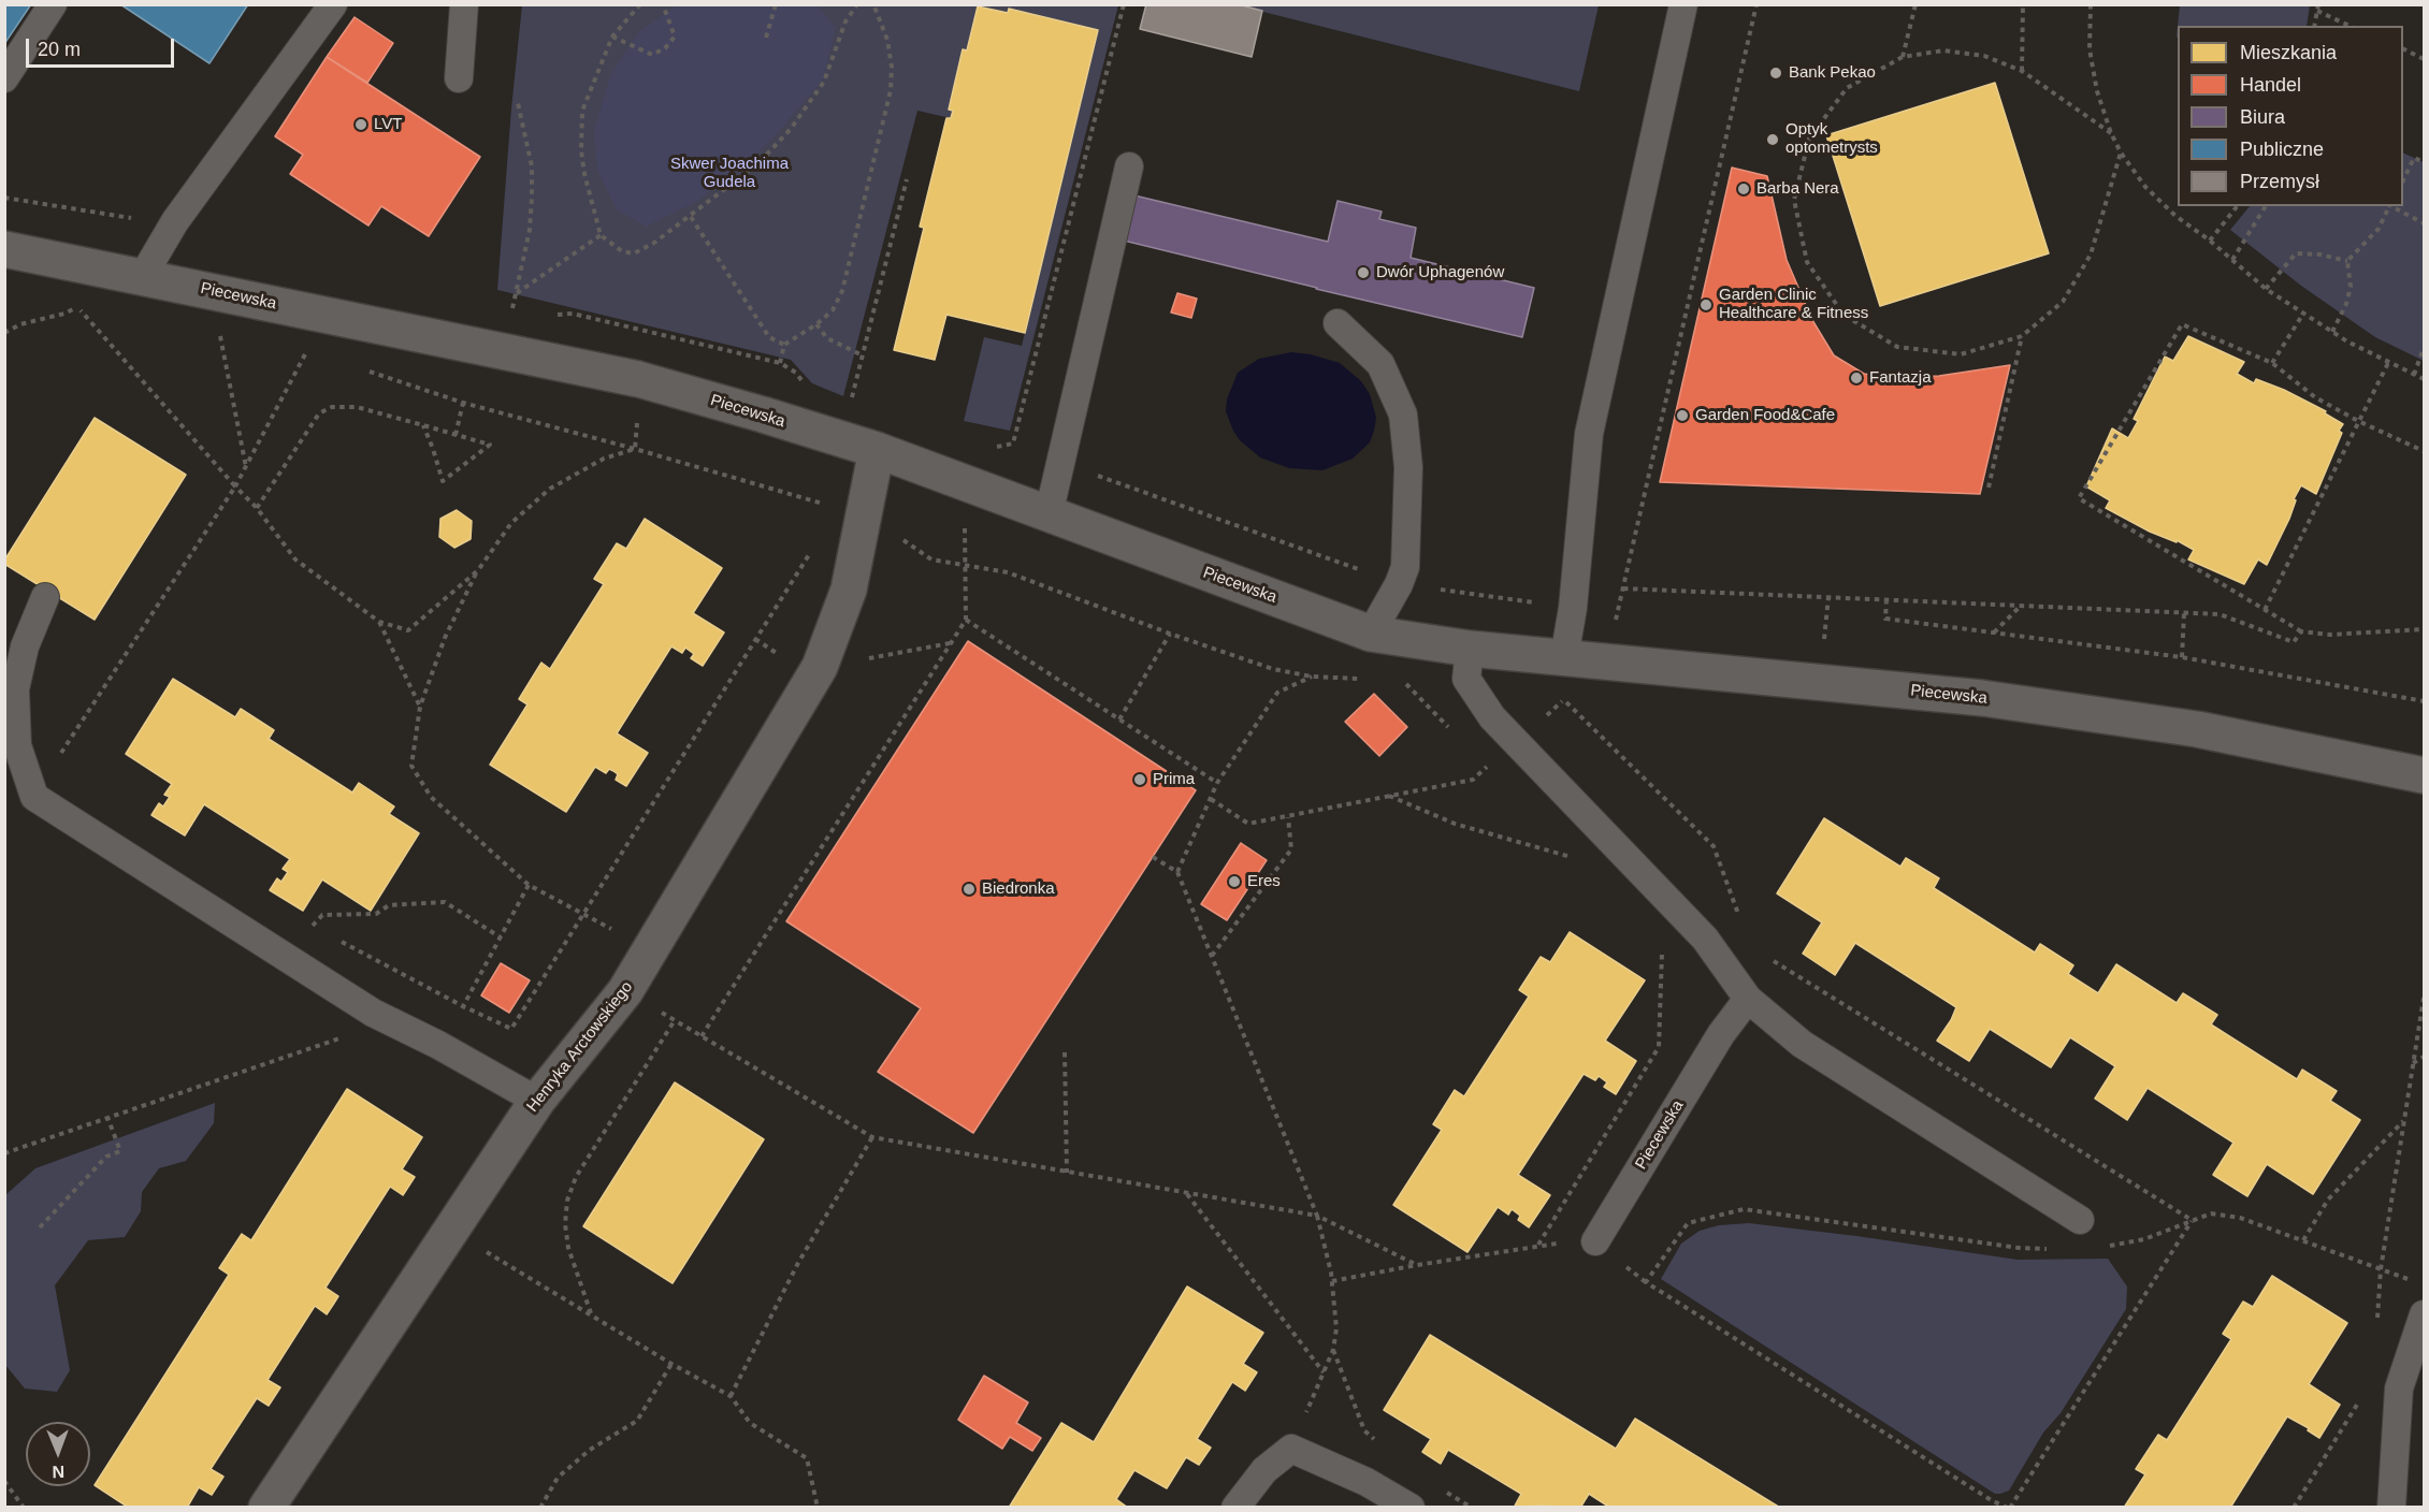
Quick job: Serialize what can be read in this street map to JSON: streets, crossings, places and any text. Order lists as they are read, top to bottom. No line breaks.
{"streets":{"street":["Piecewska","Henryka Arctowskiego"]},"crossings":[["Piecewska","Henryka Arctowskiego"]],"parks":["Skwer Joachima Gudela"],"places":["Bank Pekao","LVT","Optyk optometrysts","Barba Nera","Dwór Uphagenów","Garden Clinic Healthcare & Fitness","Fantazja","Garden Food&Cafe","Prima","Eres","Biedronka"],"legend":["Mieszkania","Handel","Biura","Publiczne","Przemysł"],"scale_bar":"20 m","north":"bottom"}
